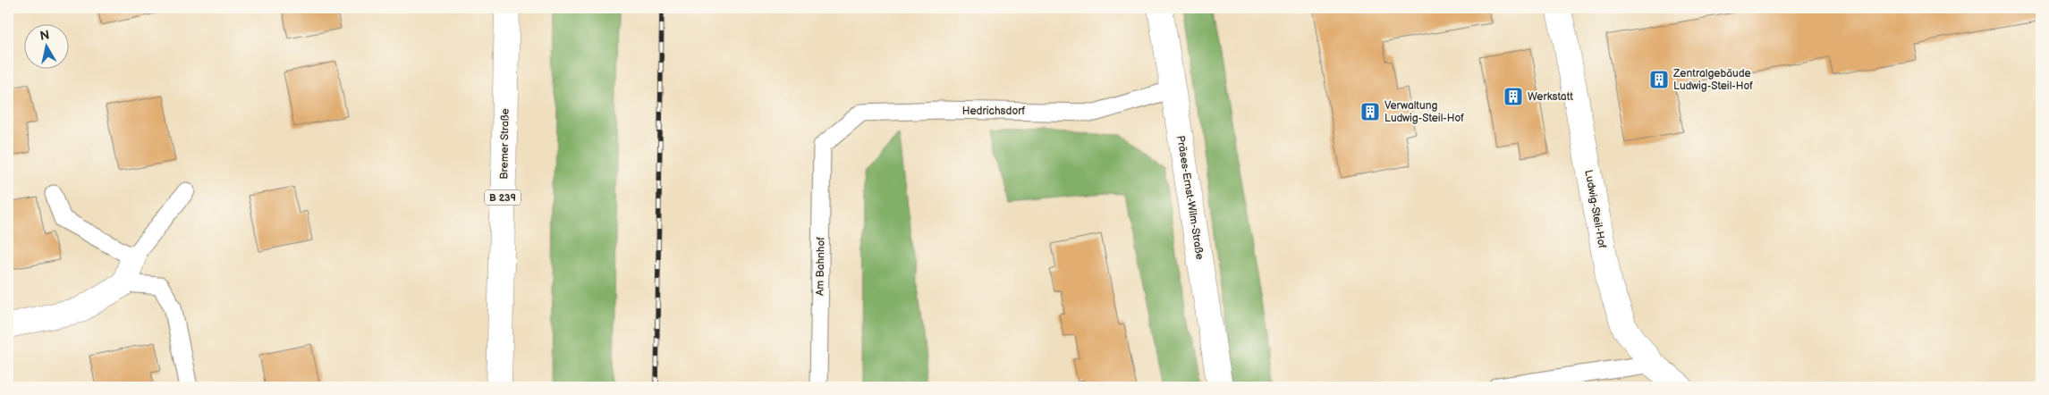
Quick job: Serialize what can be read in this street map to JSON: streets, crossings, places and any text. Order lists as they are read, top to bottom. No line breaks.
{"streets":{"street":["Bremer Straße","B 239","Präses-Ernst-Wilm-Straße","Ludwig-Steil-Hof"],"lane":["Hedrichsdorf","Am Bahnhof"]},"crossings":[["Hedrichsdorf","Präses-Ernst-Wilm-Straße"],["Hedrichsdorf","Am Bahnhof"]],"places":{"building":["Zentralgebäude Ludwig-Steil-Hof","Werkstatt","Verwaltung Ludwig-Steil-Hof"]},"north":"top"}
